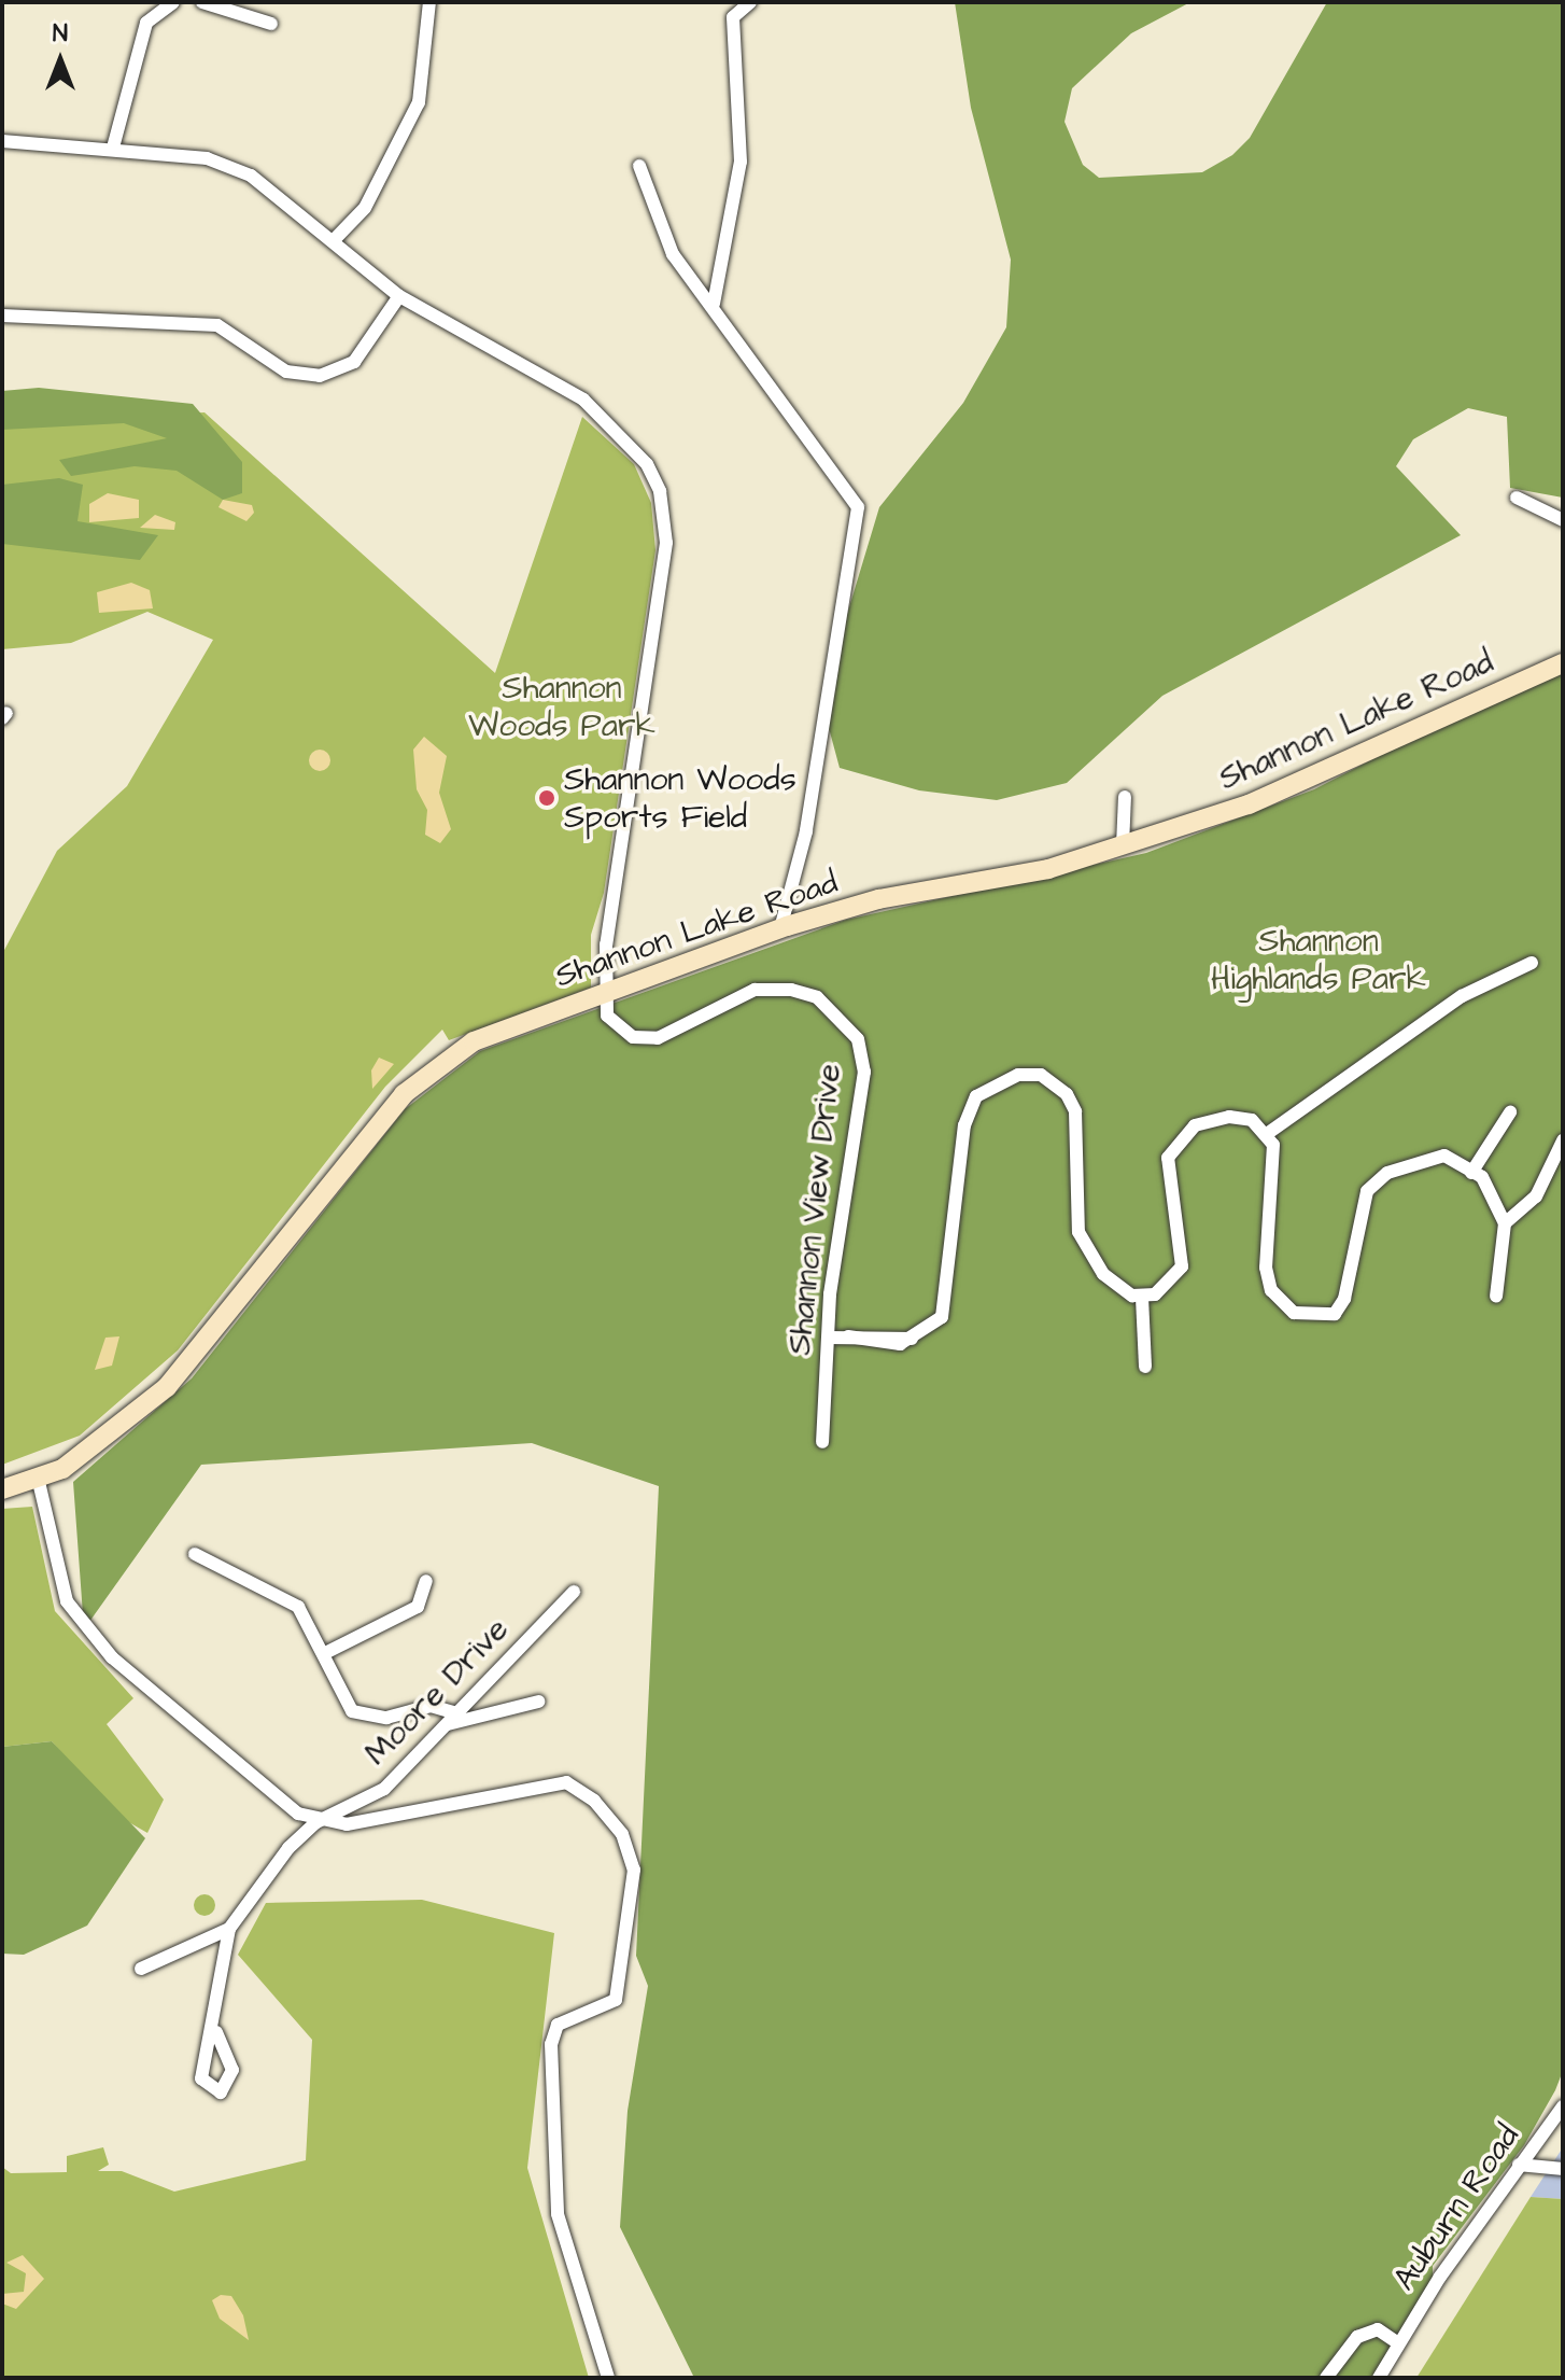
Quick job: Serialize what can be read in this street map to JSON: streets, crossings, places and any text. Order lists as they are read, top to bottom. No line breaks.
{"streets":{"main road":["Shannon Lake Road"],"street":["Shannon View Drive","Moore Drive","Auburn Road"]},"crossings":[["Shannon Lake Road","Shannon View Drive"]],"parks":["Shannon Woods Park","Shannon Highlands Park"],"places":["Shannon Woods Sports Field"],"north":"top"}
